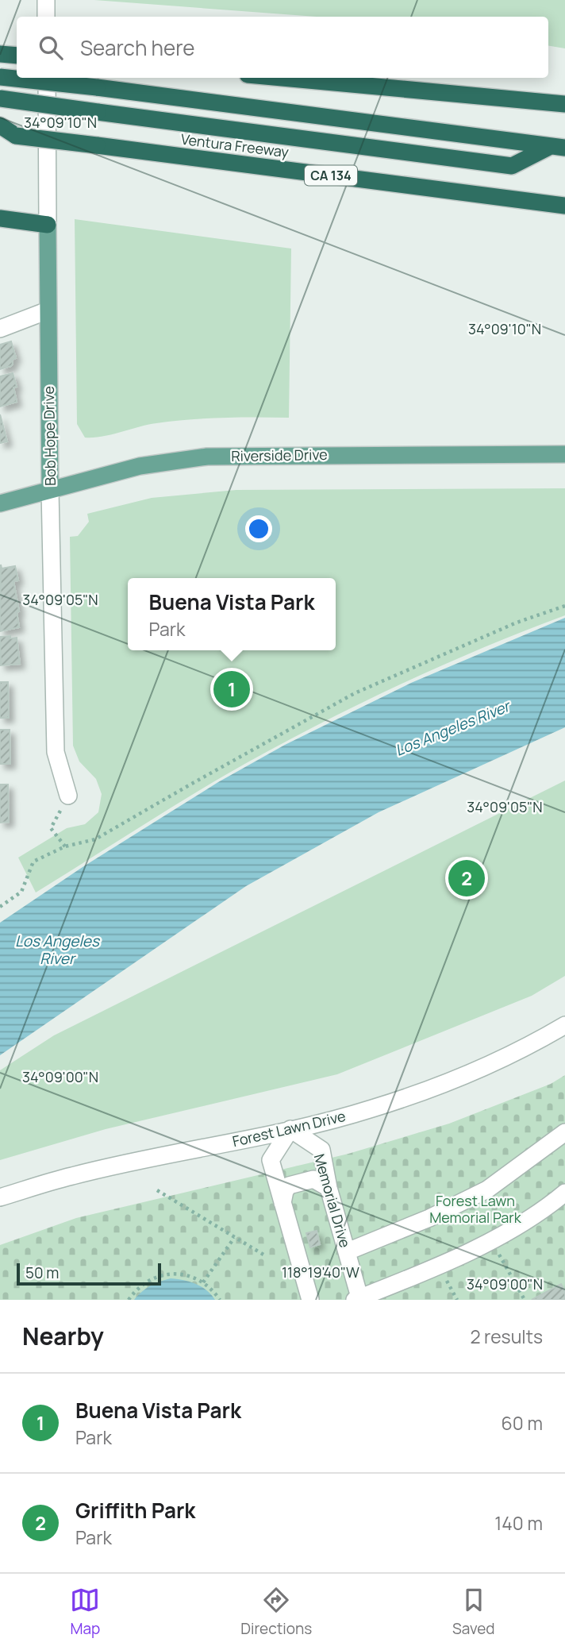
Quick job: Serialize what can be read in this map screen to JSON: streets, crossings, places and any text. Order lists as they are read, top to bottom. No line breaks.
{"streets":{"highway":["Ventura Freeway","CA 134"],"main road":["Bob Hope Drive","Riverside Drive"],"street":["Forest Lawn Drive","Memorial Drive"]},"crossings":[["Bob Hope Drive","Riverside Drive"],["Forest Lawn Drive","Memorial Drive"]],"water":["Los Angeles River"],"parks":["Forest Lawn Memorial Park"],"scale_bar":"50 m","page":{"search":"Search here","popup":["Buena Vista Park","Park"],"pins":["1","2"],"scale":"50 m","heading":["Nearby","2 results"],"list":[{"mark":"1","name":"Buena Vista Park","note":"Park","value":"60 m"},{"mark":"2","name":"Griffith Park","note":"Park","value":"140 m"}],"nav":["Map","Directions","Saved"]},"coordinates":["34°09'10\"N","34°09'05\"N","34°09'00\"N","118°19'40\"W"]}
